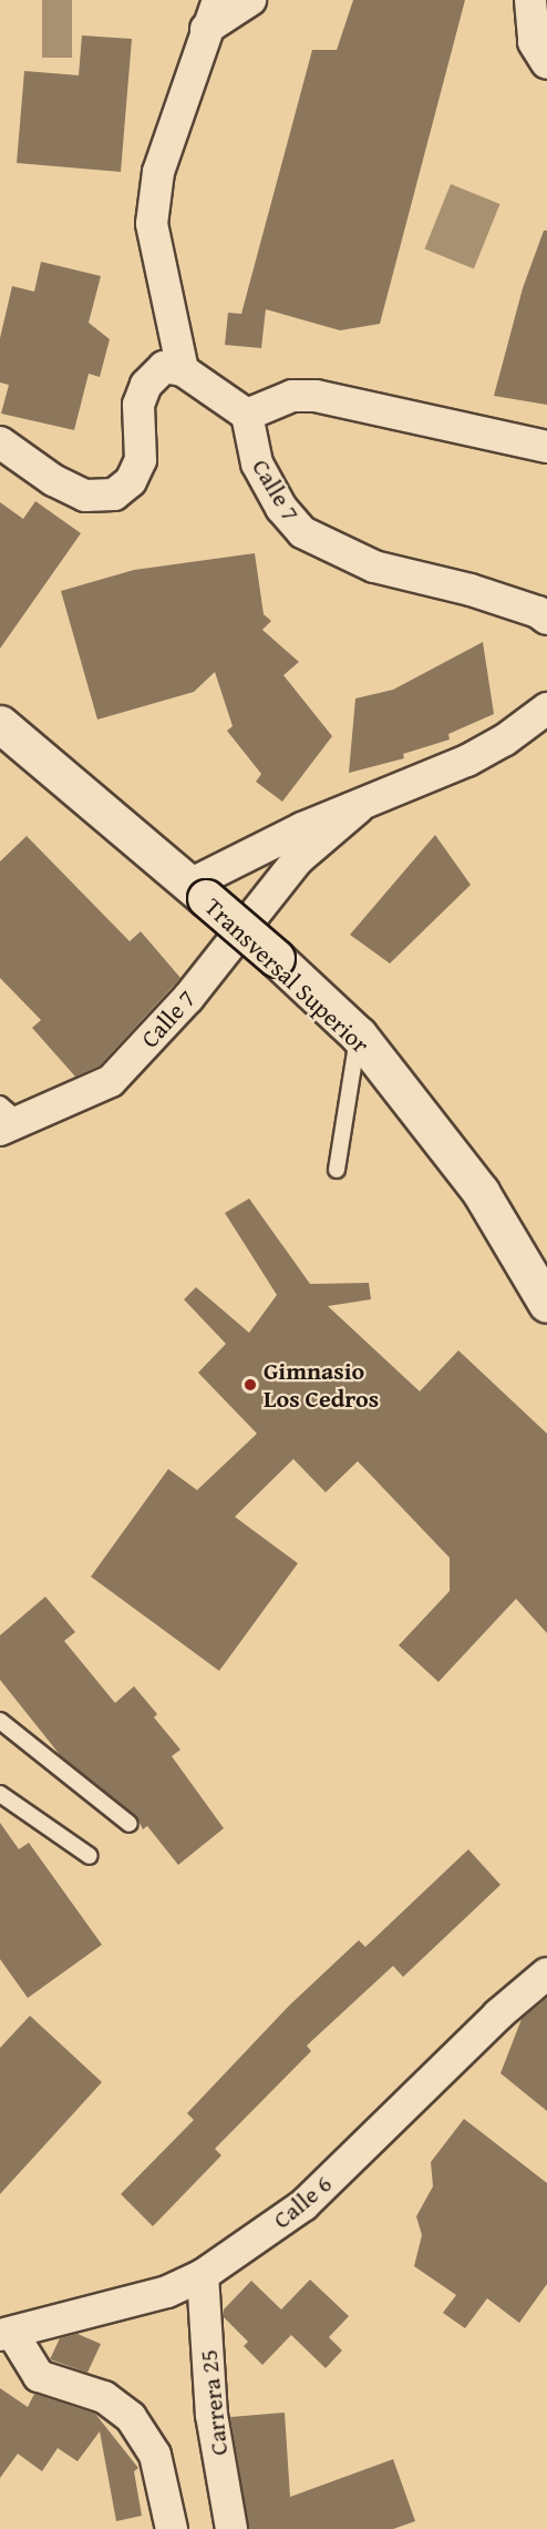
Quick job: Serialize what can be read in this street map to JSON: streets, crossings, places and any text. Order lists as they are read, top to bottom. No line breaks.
{"streets":{"main road":["Transversal Superior"],"street":["Calle 7","Calle 6","Carrera 25"]},"crossings":[["Calle 7","Transversal Superior"],["Calle 6","Carrera 25"]],"places":["Gimnasio Los Cedros"]}
